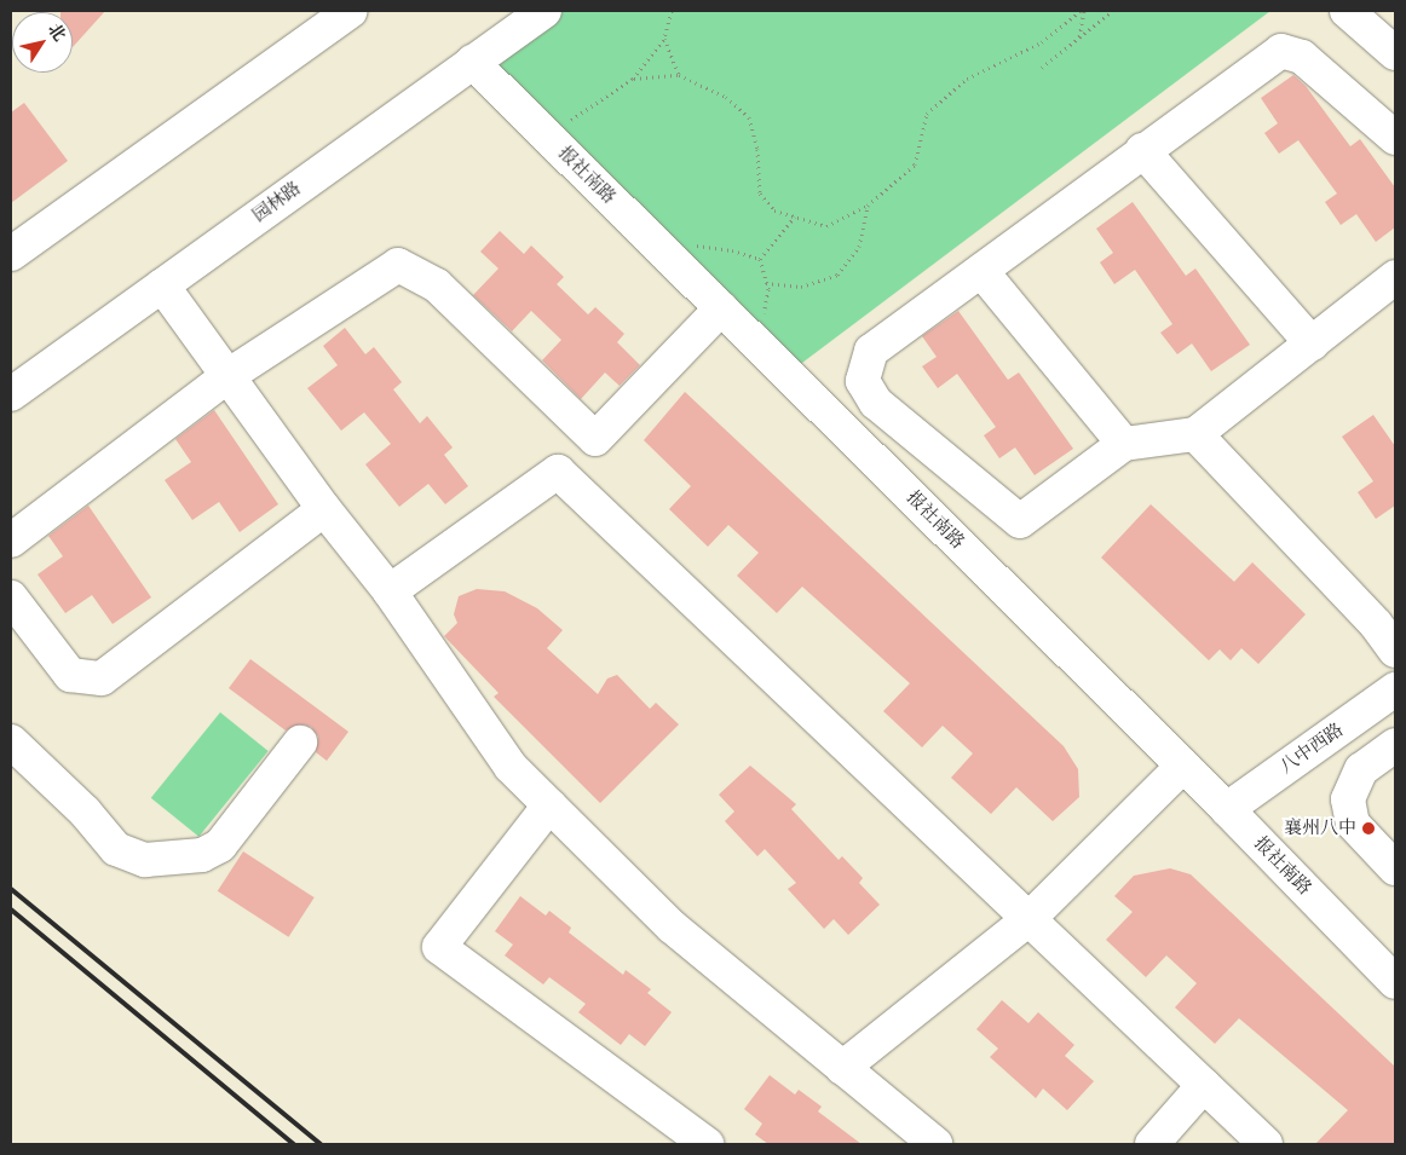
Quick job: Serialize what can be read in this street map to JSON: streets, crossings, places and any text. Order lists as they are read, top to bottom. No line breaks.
{"streets":{"street":["报社南路","园林路","八中西路"]},"crossings":[["报社南路","园林路"],["报社南路","八中西路"]],"places":["襄州八中"],"north":"top right"}
